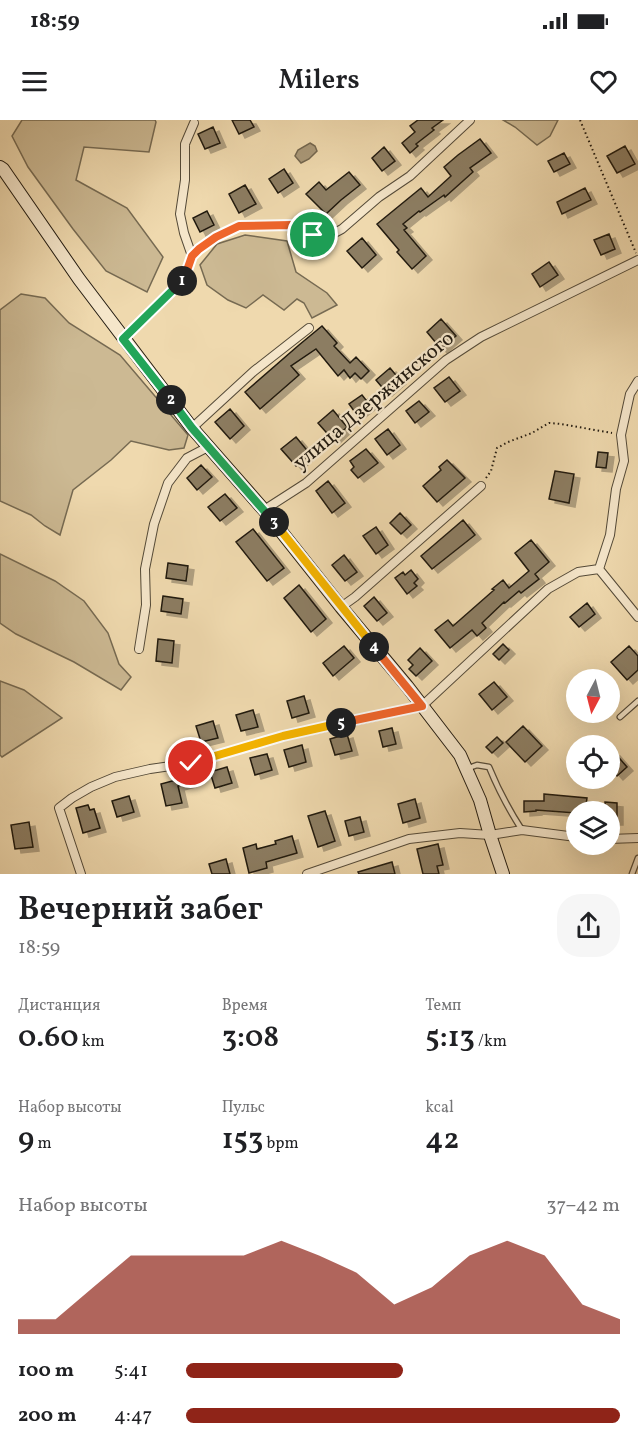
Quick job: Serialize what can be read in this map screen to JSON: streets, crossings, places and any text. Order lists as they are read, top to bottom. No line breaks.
{"streets":{"street":["улица Дзержинского"]},"north":"bottom","page":{"status":"18:59","header":"Milers","pins":["1","2","3","4","5"],"heading":["Вечерний забег","18:59"],"stats":[["Дистанция","0.60 km"],["Время","3:08"],["Темп","5:13 /km"],["Набор высоты","9 m"],["Пульс","153 bpm"],["kcal","42"]],"chart":["Набор высоты","37–42 m"],"list":[{"name":"100 m","note":"5:41"},{"name":"200 m","note":"4:47"}]}}
